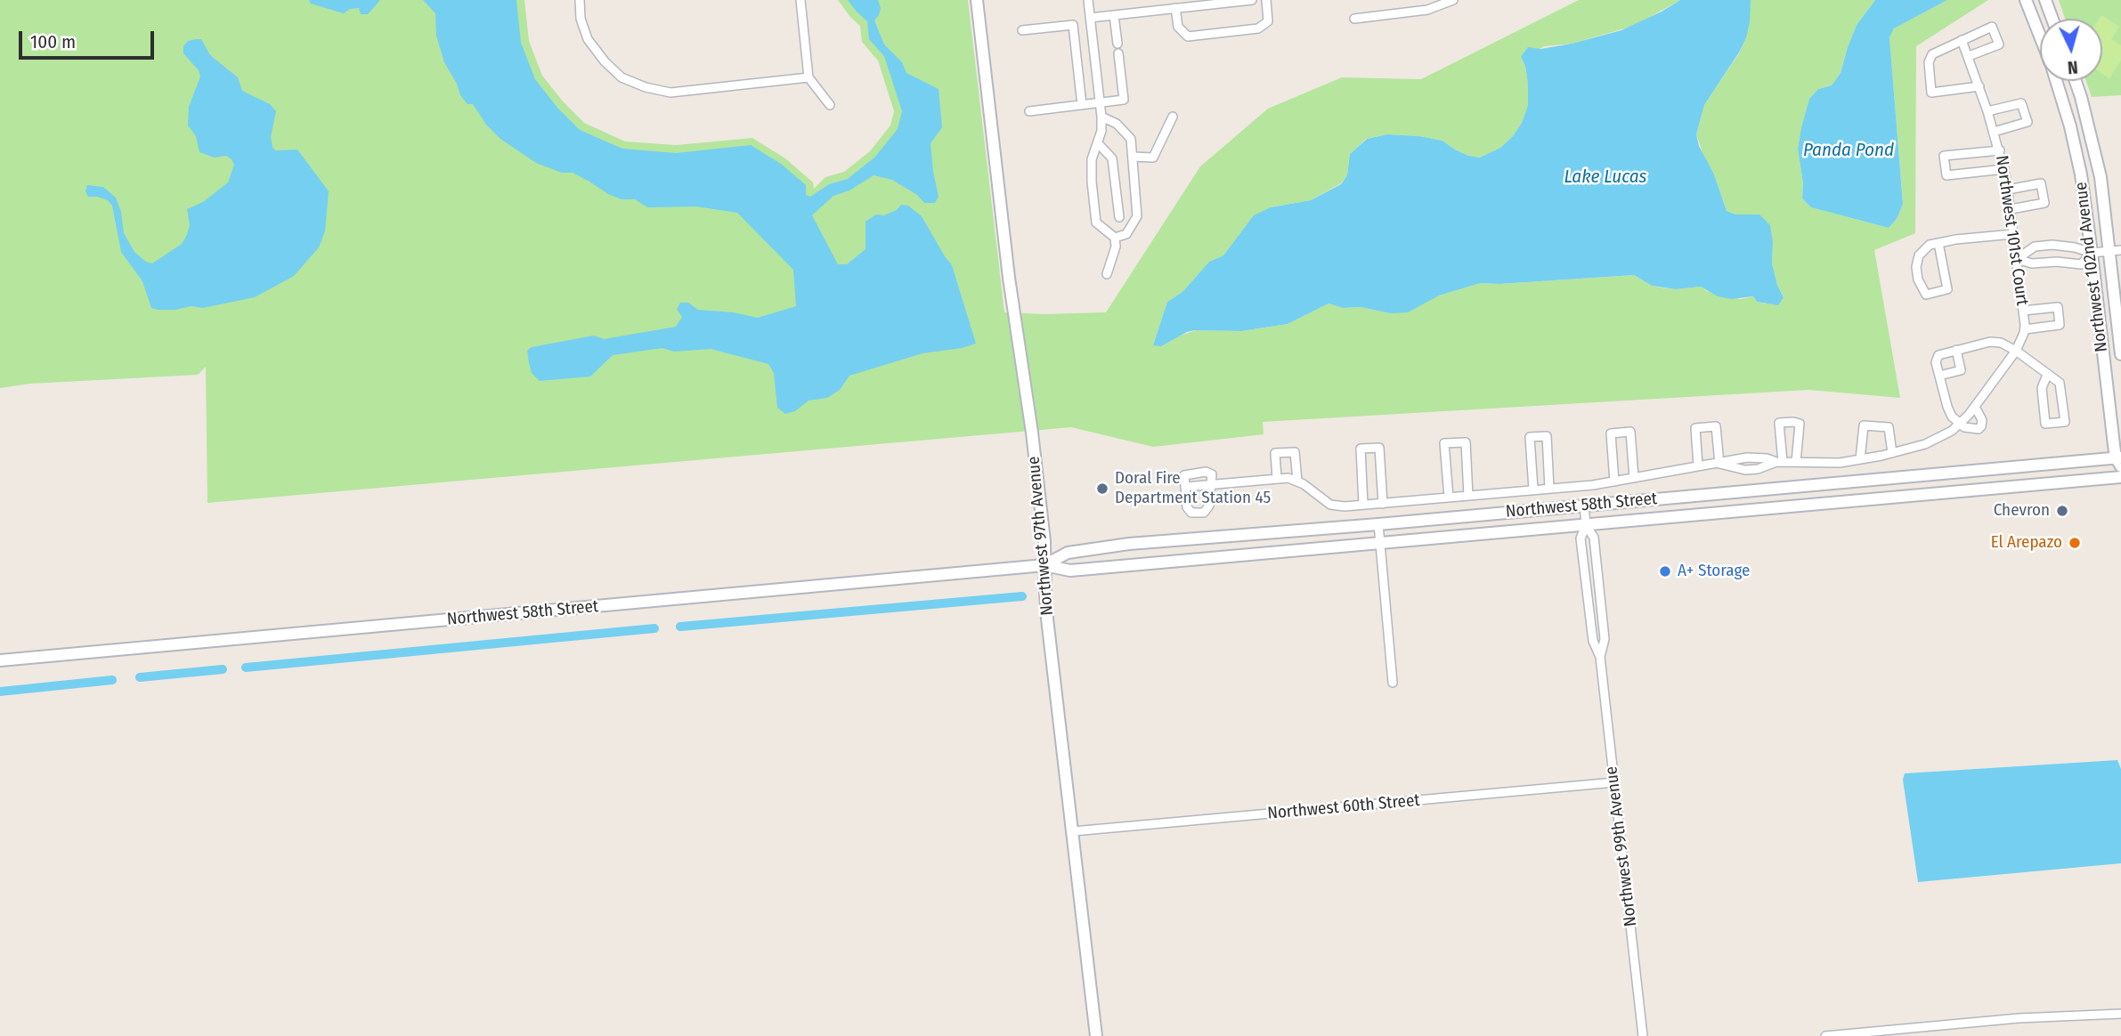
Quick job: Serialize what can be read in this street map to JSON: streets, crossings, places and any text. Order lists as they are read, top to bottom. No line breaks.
{"streets":{"street":["Northwest 101st Court","Northwest 102nd Avenue","Northwest 58th Street","Northwest 97th Avenue","Northwest 60th Street","Northwest 99th Avenue"]},"crossings":[["Northwest 102nd Avenue","Northwest 58th Street"],["Northwest 58th Street","Northwest 97th Avenue"],["Northwest 58th Street","Northwest 99th Avenue"],["Northwest 97th Avenue","Northwest 60th Street"],["Northwest 60th Street","Northwest 99th Avenue"]],"water":["Panda Pond","Lake Lucas"],"places":["Doral Fire Department Station 45","Chevron","El Arepazo","A+ Storage"],"scale_bar":"100 m","north":"bottom"}
